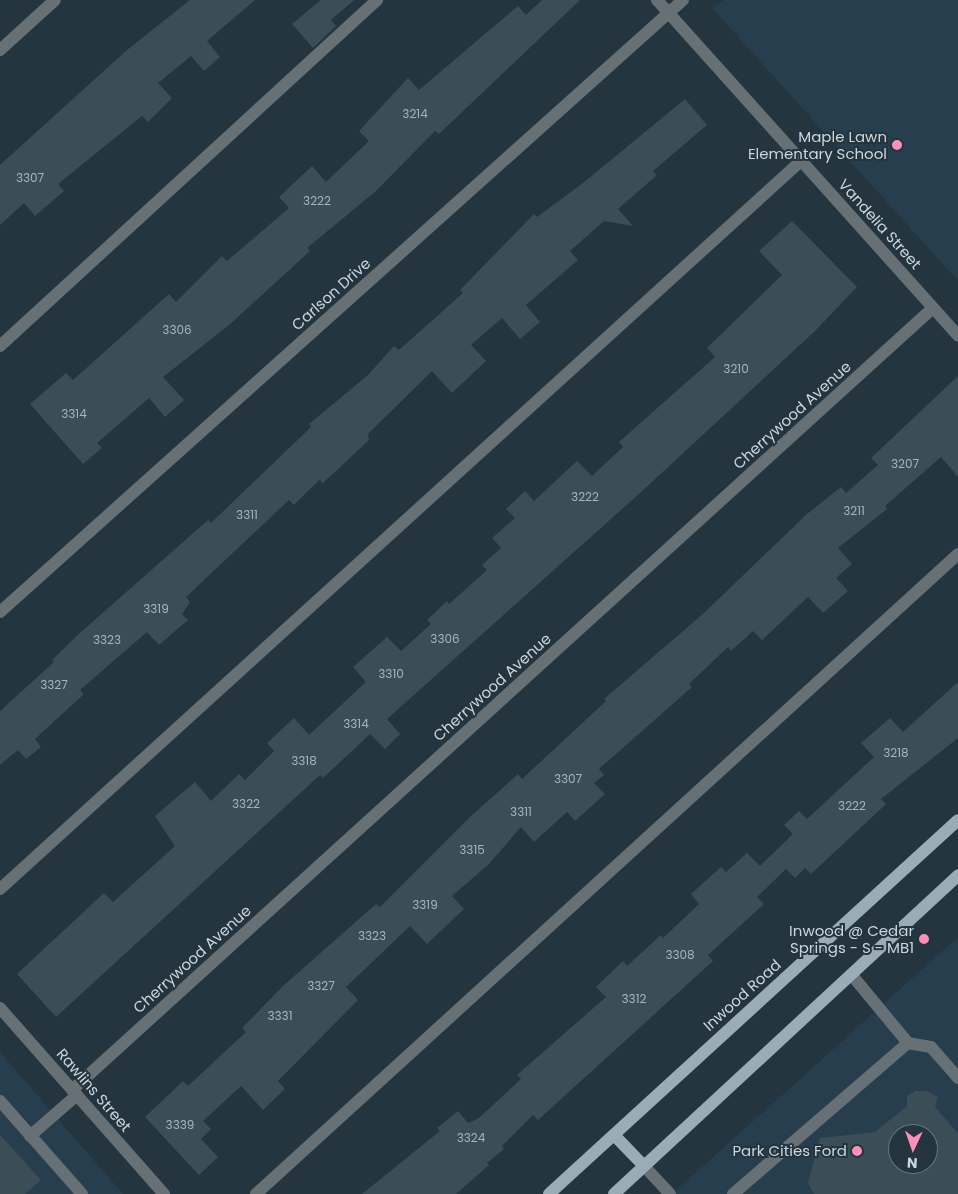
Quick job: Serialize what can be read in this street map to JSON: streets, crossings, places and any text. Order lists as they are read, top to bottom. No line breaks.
{"streets":{"main road":["Inwood Road"],"street":["Vandelia Street","Carlson Drive","Cherrywood Avenue","Rawlins Street"]},"crossings":[["Vandelia Street","Carlson Drive"],["Vandelia Street","Cherrywood Avenue"],["Cherrywood Avenue","Rawlins Street"]],"places":["Maple Lawn Elementary School","Inwood @ Cedar Springs - S - MB1","Park Cities Ford"],"house_numbers":["3214","3307","3222","3306","3210","3314","3207","3222","3211","3311","3319","3306","3323","3310","3327","3314","3218","3318","3307","3322","3222","3311","3315","3319","3323","3308","3327","3312","3331","3339","3324"],"north":"bottom"}
